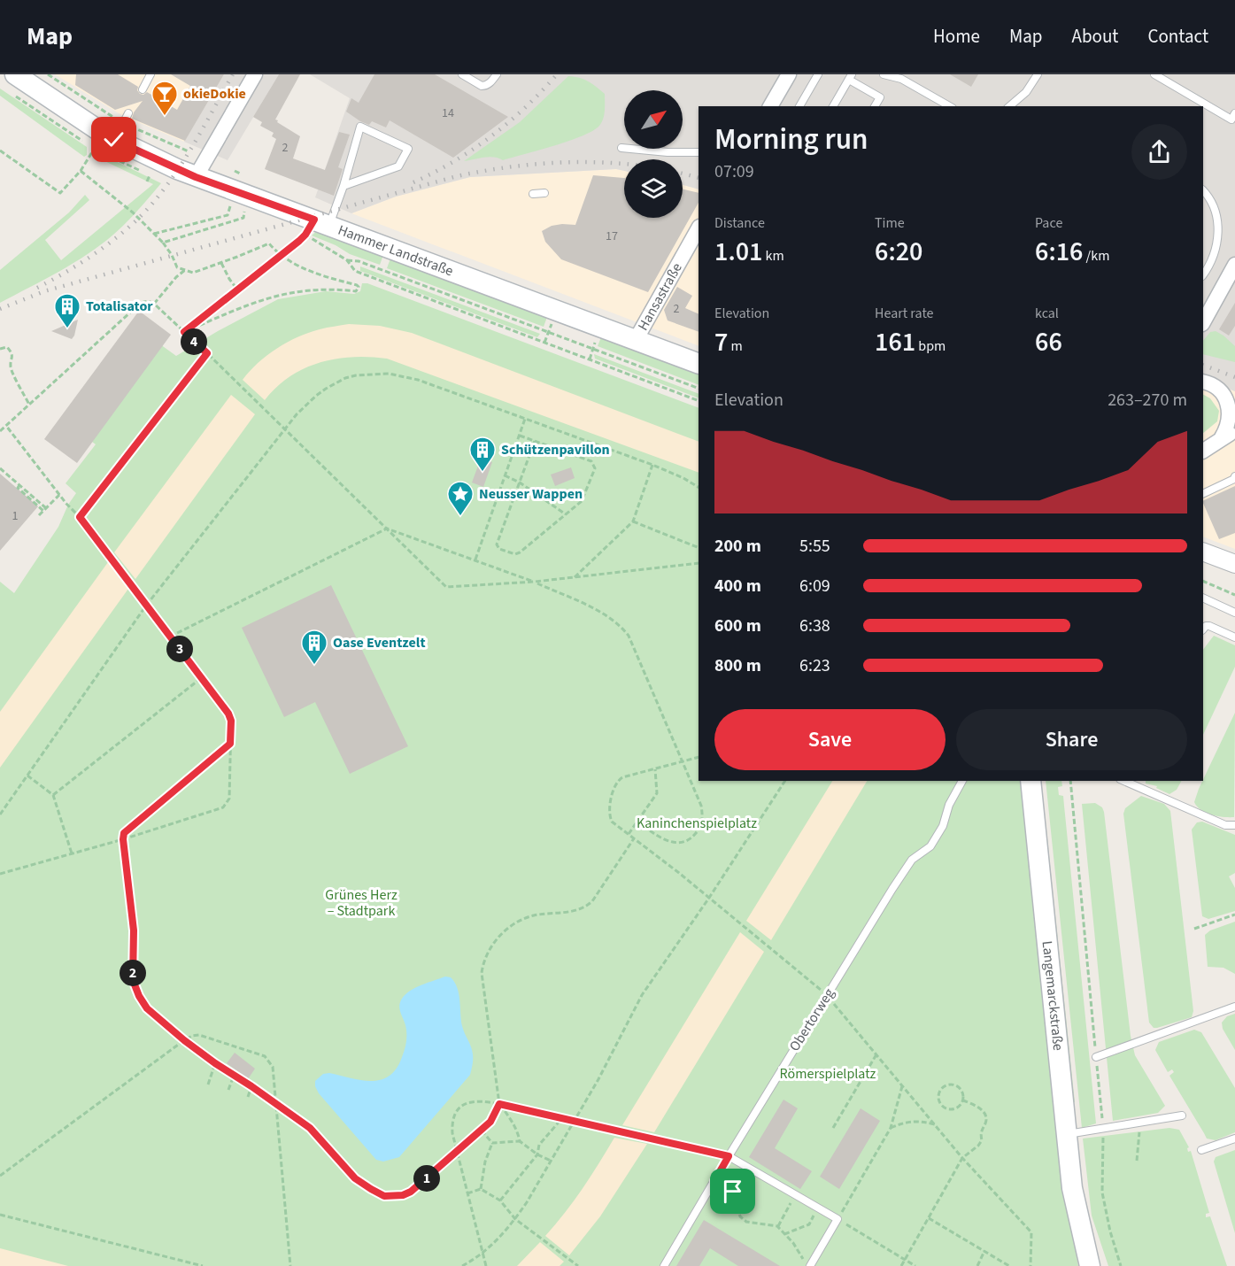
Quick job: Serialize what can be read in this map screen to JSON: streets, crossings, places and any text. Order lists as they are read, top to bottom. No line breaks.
{"streets":{"main road":["Hammer Landstraße","Langemarckstraße"],"street":["Hansastraße"],"lane":["Obertorweg"]},"crossings":[["Hammer Landstraße","Hansastraße"]],"parks":["Kaninchenspielplatz","Grünes Herz – Stadtpark","Römerspielplatz"],"places":{"bar":["okieDokie"],"building":["Totalisator","Schützenpavillon","Oase Eventzelt"],"place":["Neusser Wappen"]},"house_numbers":["14","2","17","2","1"],"north":"top right","page":{"header":"Map","nav":["Home","Map","About","Contact"],"heading":["Morning run","07:09"],"stats":[["Distance","1.01 km"],["Time","6:20"],["Pace","6:16 /km"],["Elevation","7 m"],["Heart rate","161 bpm"],["kcal","66"]],"pins":["4","3","2","1"],"chart":["Elevation","263–270 m"],"list":[{"name":"200 m","note":"5:55"},{"name":"400 m","note":"6:09"},{"name":"600 m","note":"6:38"},{"name":"800 m","note":"6:23"}],"buttons":["Save","Share"]}}
